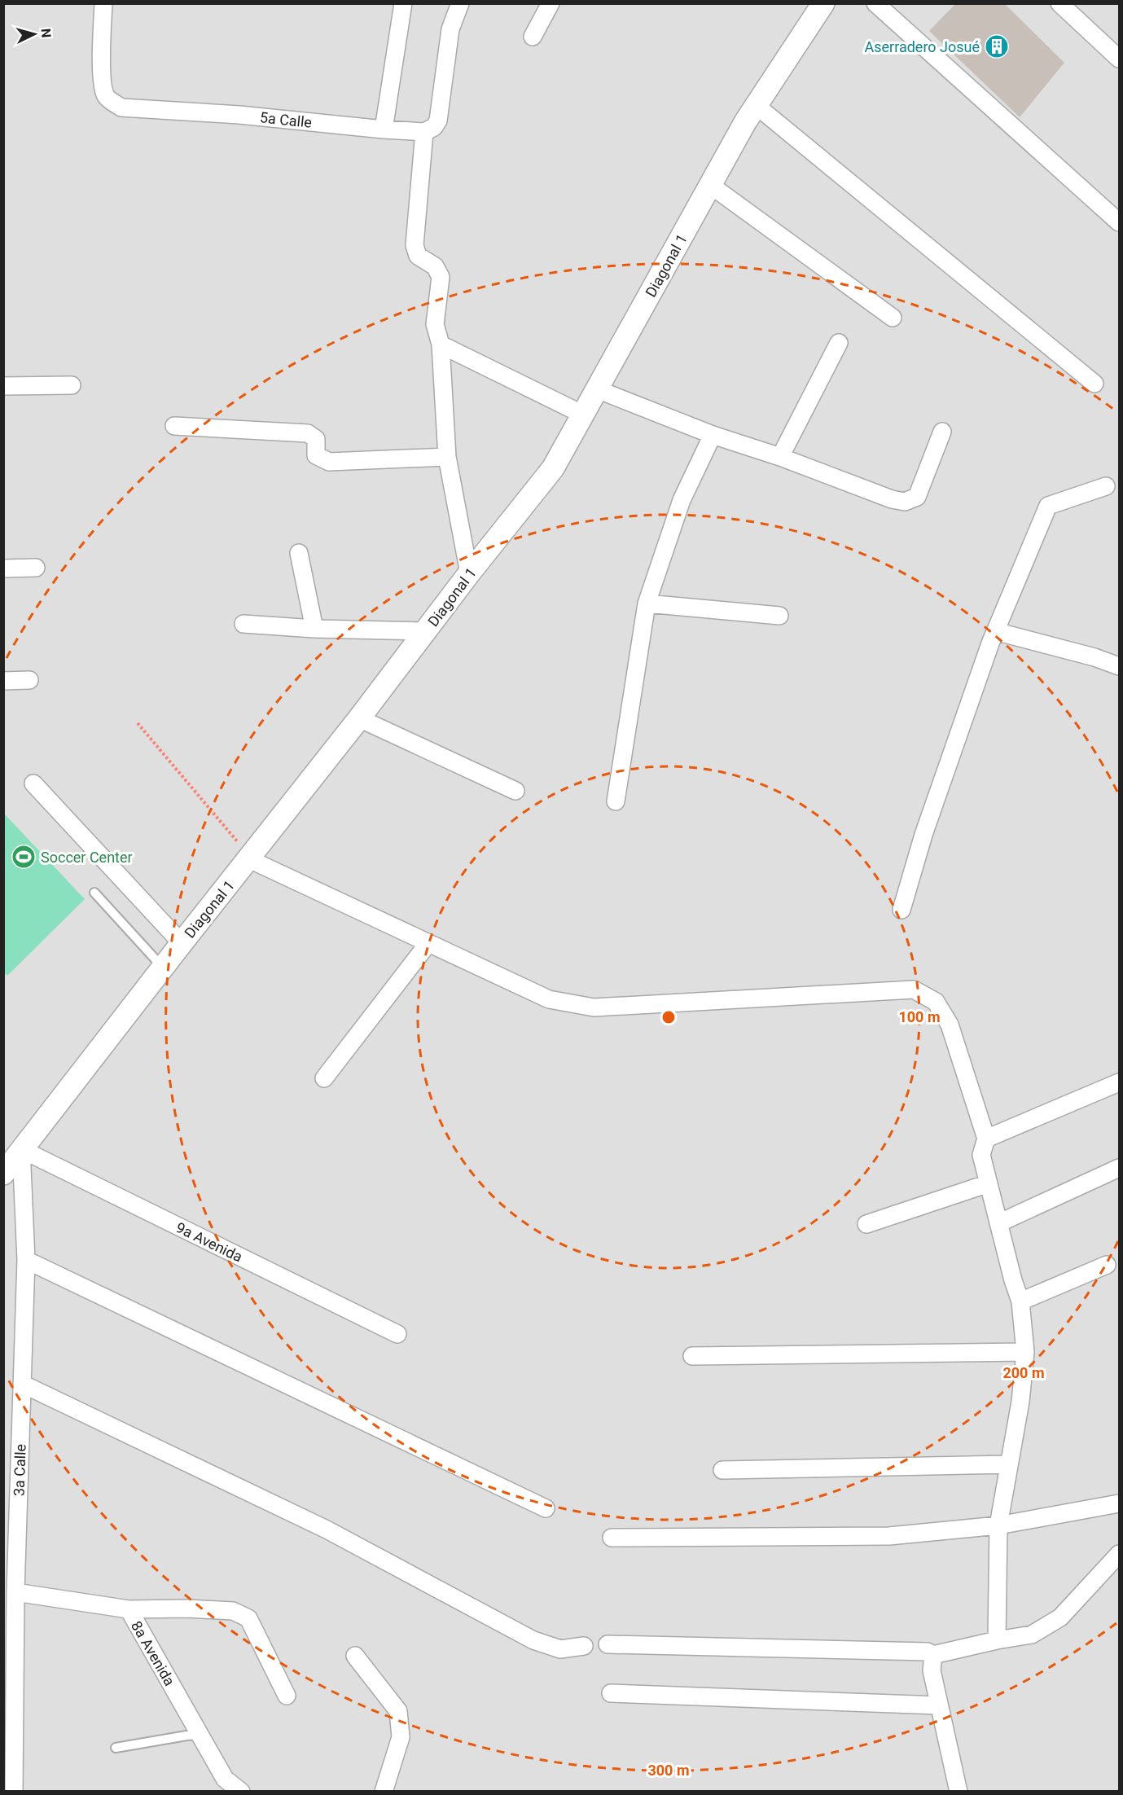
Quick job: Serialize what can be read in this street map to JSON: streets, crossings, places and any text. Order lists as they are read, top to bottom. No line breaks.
{"streets":{"street":["5a Calle","Diagonal 1","9a Avenida","3a Calle","8a Avenida"]},"crossings":[["Diagonal 1","9a Avenida"],["Diagonal 1","3a Calle"],["9a Avenida","3a Calle"],["3a Calle","8a Avenida"]],"places":{"building":["Aserradero Josué"],"sports":["Soccer Center"]},"north":"right","rings":["100 m","200 m","300 m"]}
